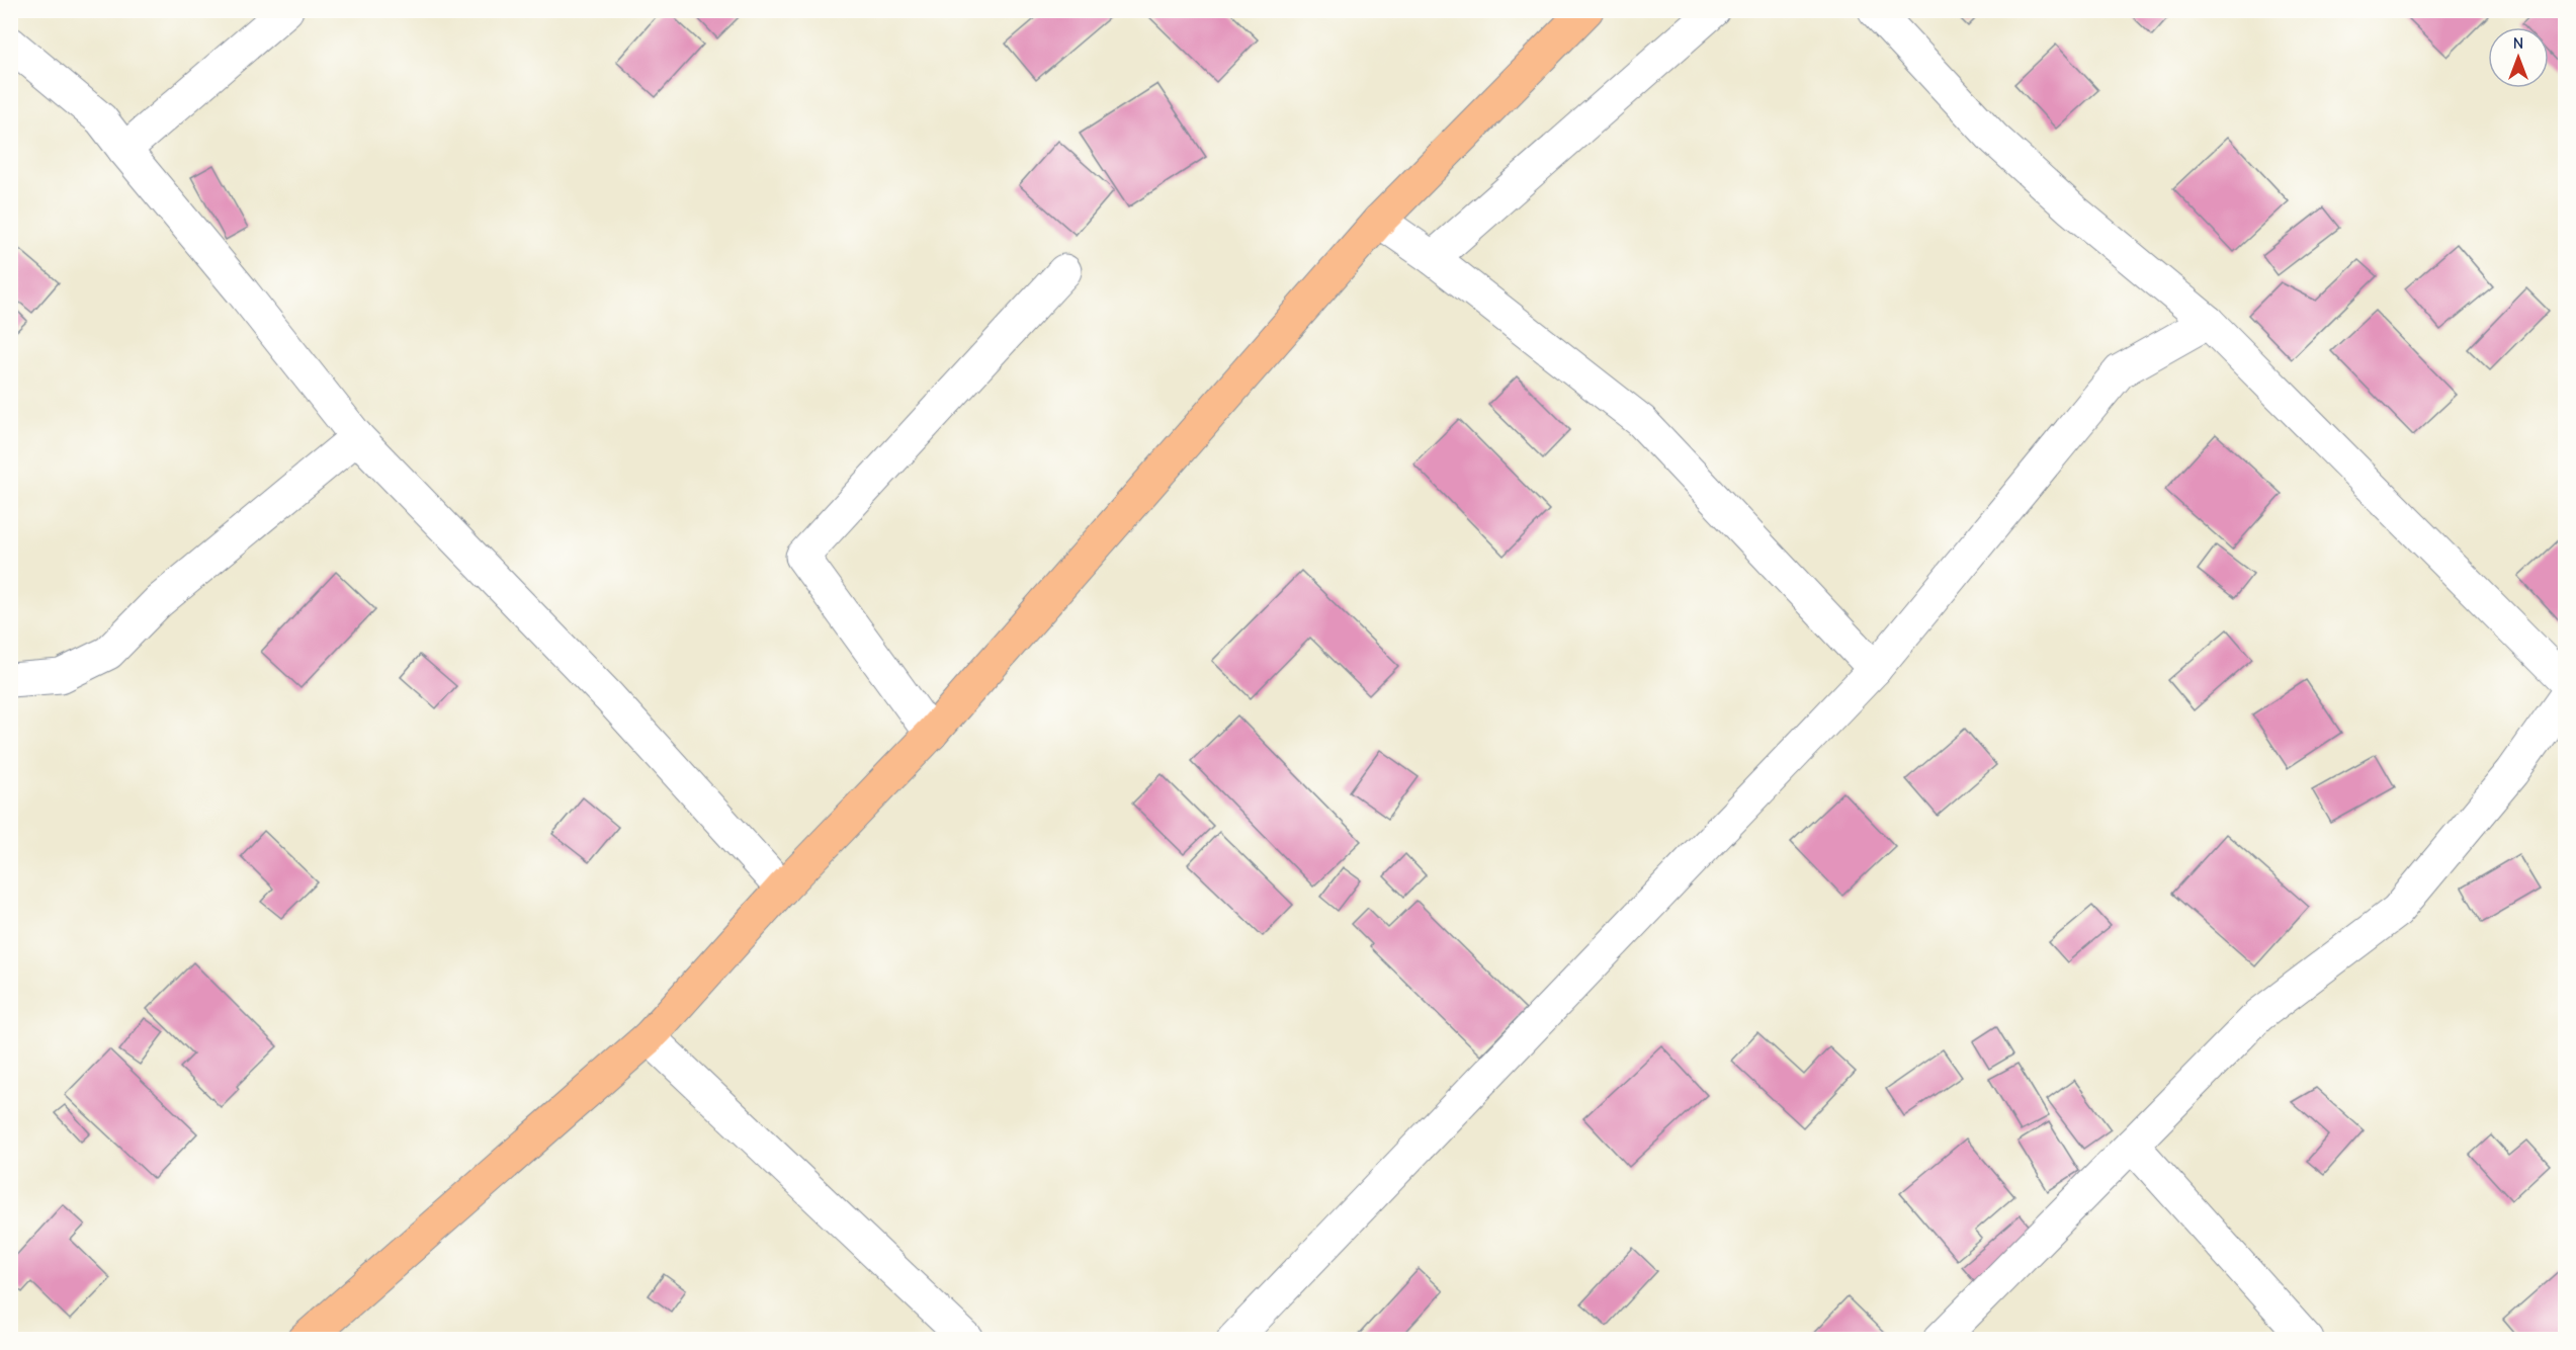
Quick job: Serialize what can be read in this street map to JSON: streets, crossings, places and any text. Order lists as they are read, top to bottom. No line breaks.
{"north":"top"}
